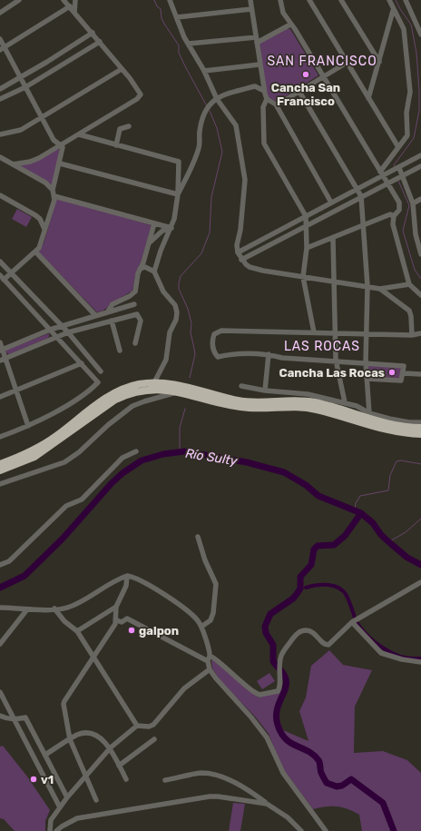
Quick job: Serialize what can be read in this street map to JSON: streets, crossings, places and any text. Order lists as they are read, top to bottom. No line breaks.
{"districts":["SAN FRANCISCO","LAS ROCAS"],"water":["Río Sulty"],"places":["Cancha San Francisco","Cancha Las Rocas","galpon","v1"]}
